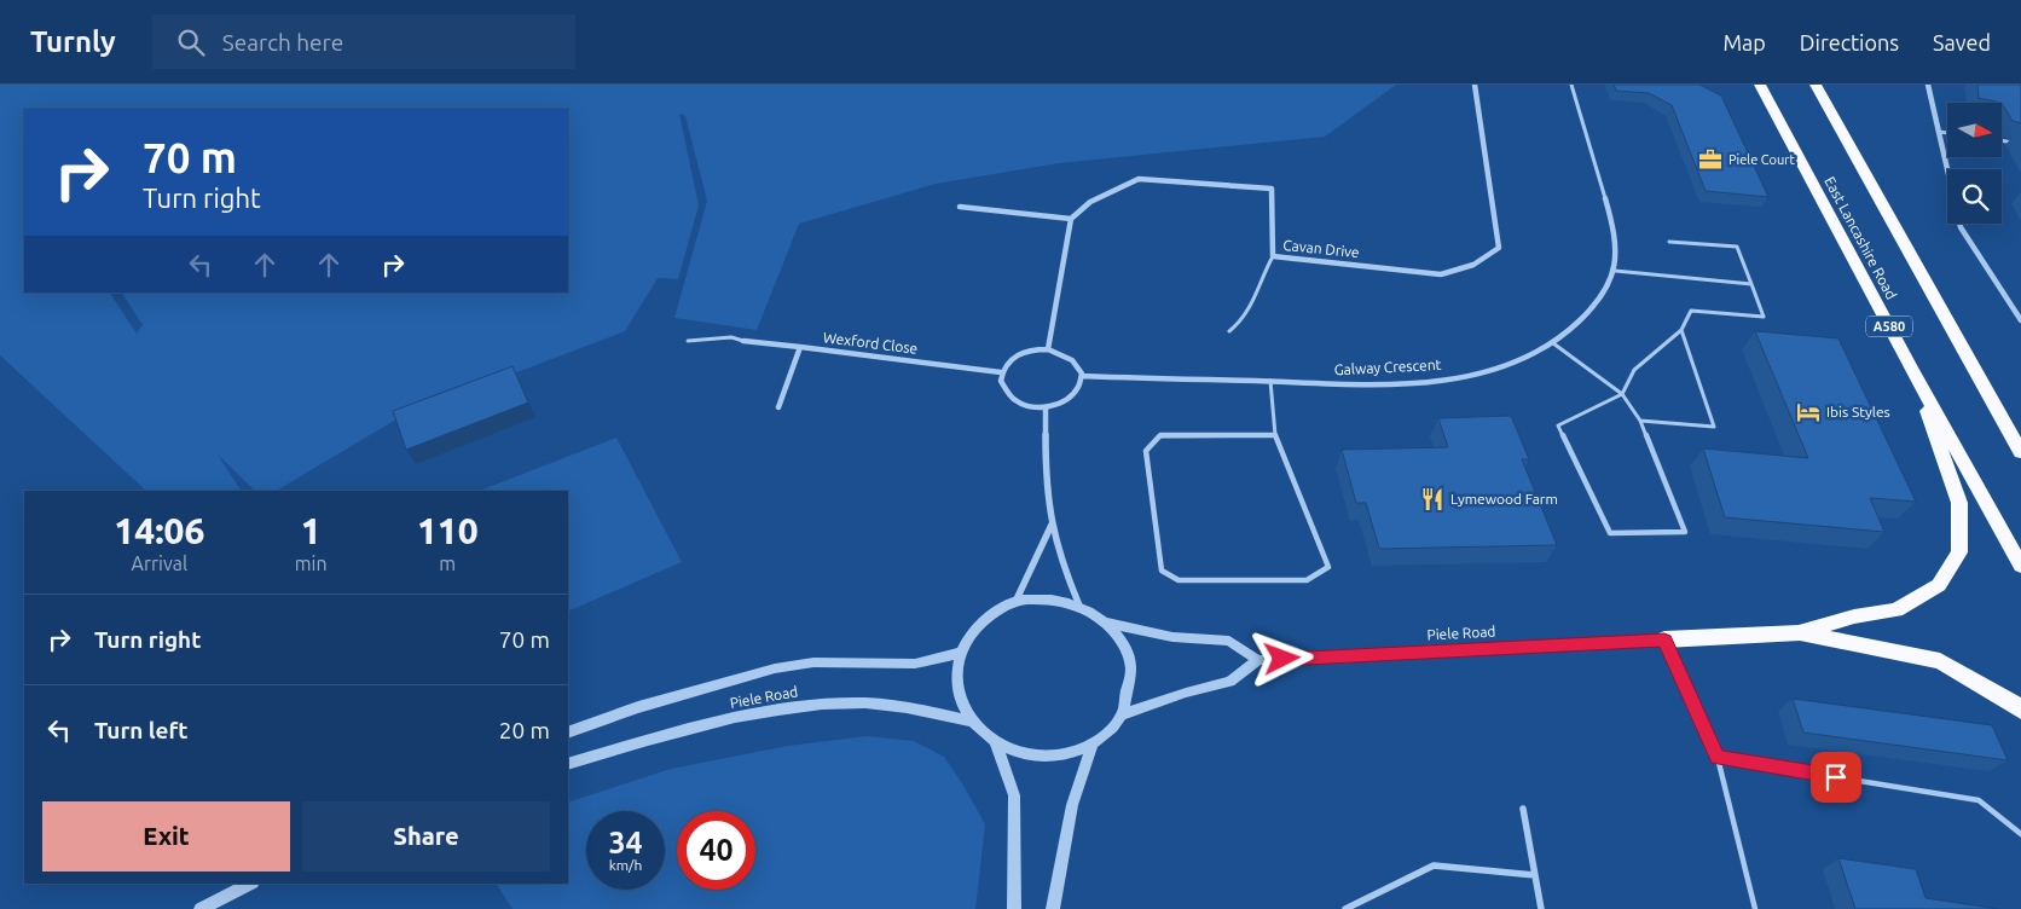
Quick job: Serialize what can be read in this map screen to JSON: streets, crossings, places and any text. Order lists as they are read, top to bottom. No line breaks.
{"streets":{"highway":["East Lancashire Road","A580"],"street":["Cavan Drive","Wexford Close","Galway Crescent","Piele Road"]},"crossings":[["Wexford Close","Galway Crescent"]],"places":{"office":["Piele Court"],"hotel":["Ibis Styles"],"restaurant":["Lymewood Farm"]},"north":"right","page":{"header":"Turnly","search":"Search here","nav":["Map","Directions","Saved"],"turn":["70 m","Turn right"],"eta":["14:06","Arrival","1","min","110","m"],"list":[{"name":"Turn right","value":"70 m"},{"name":"Turn left","value":"20 m"}],"buttons":["Exit","Share"],"speed":"34 km/h","limit":"40"}}
